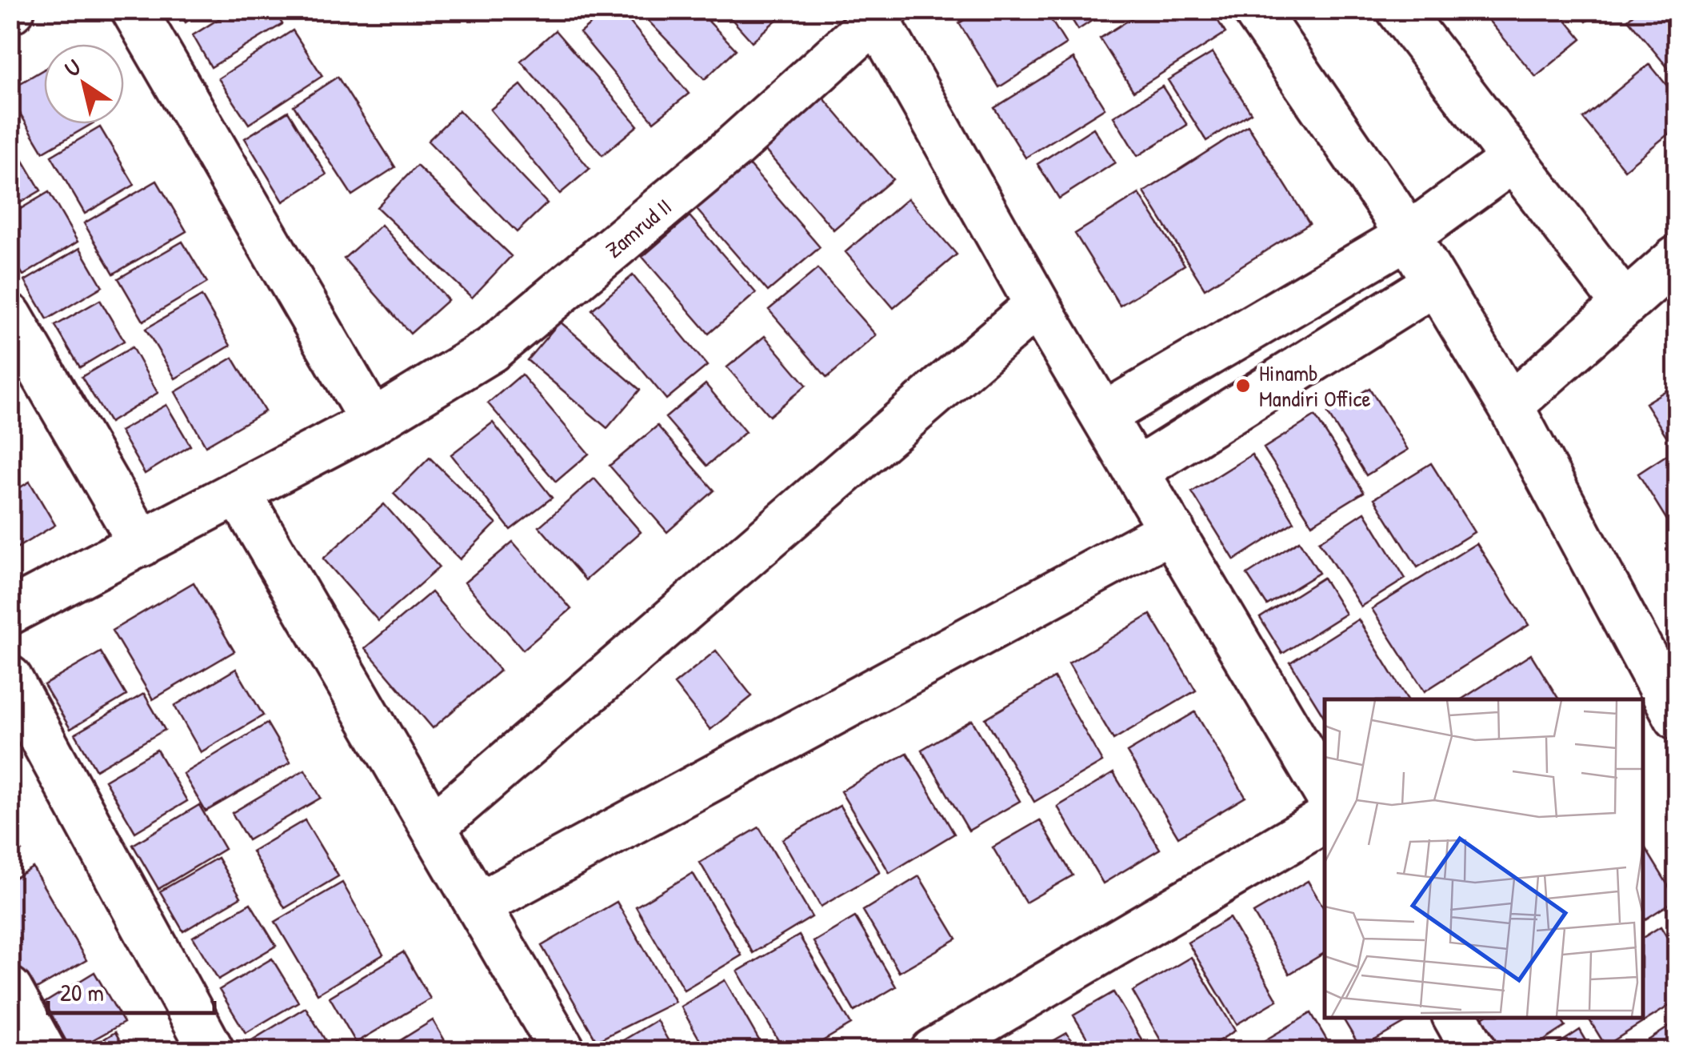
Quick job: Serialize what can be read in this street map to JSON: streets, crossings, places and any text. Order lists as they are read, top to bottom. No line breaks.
{"streets":{"street":["Zamrud II"]},"places":["Hinamb Mandiri Office"],"scale_bar":"20 m","north":"top left"}
